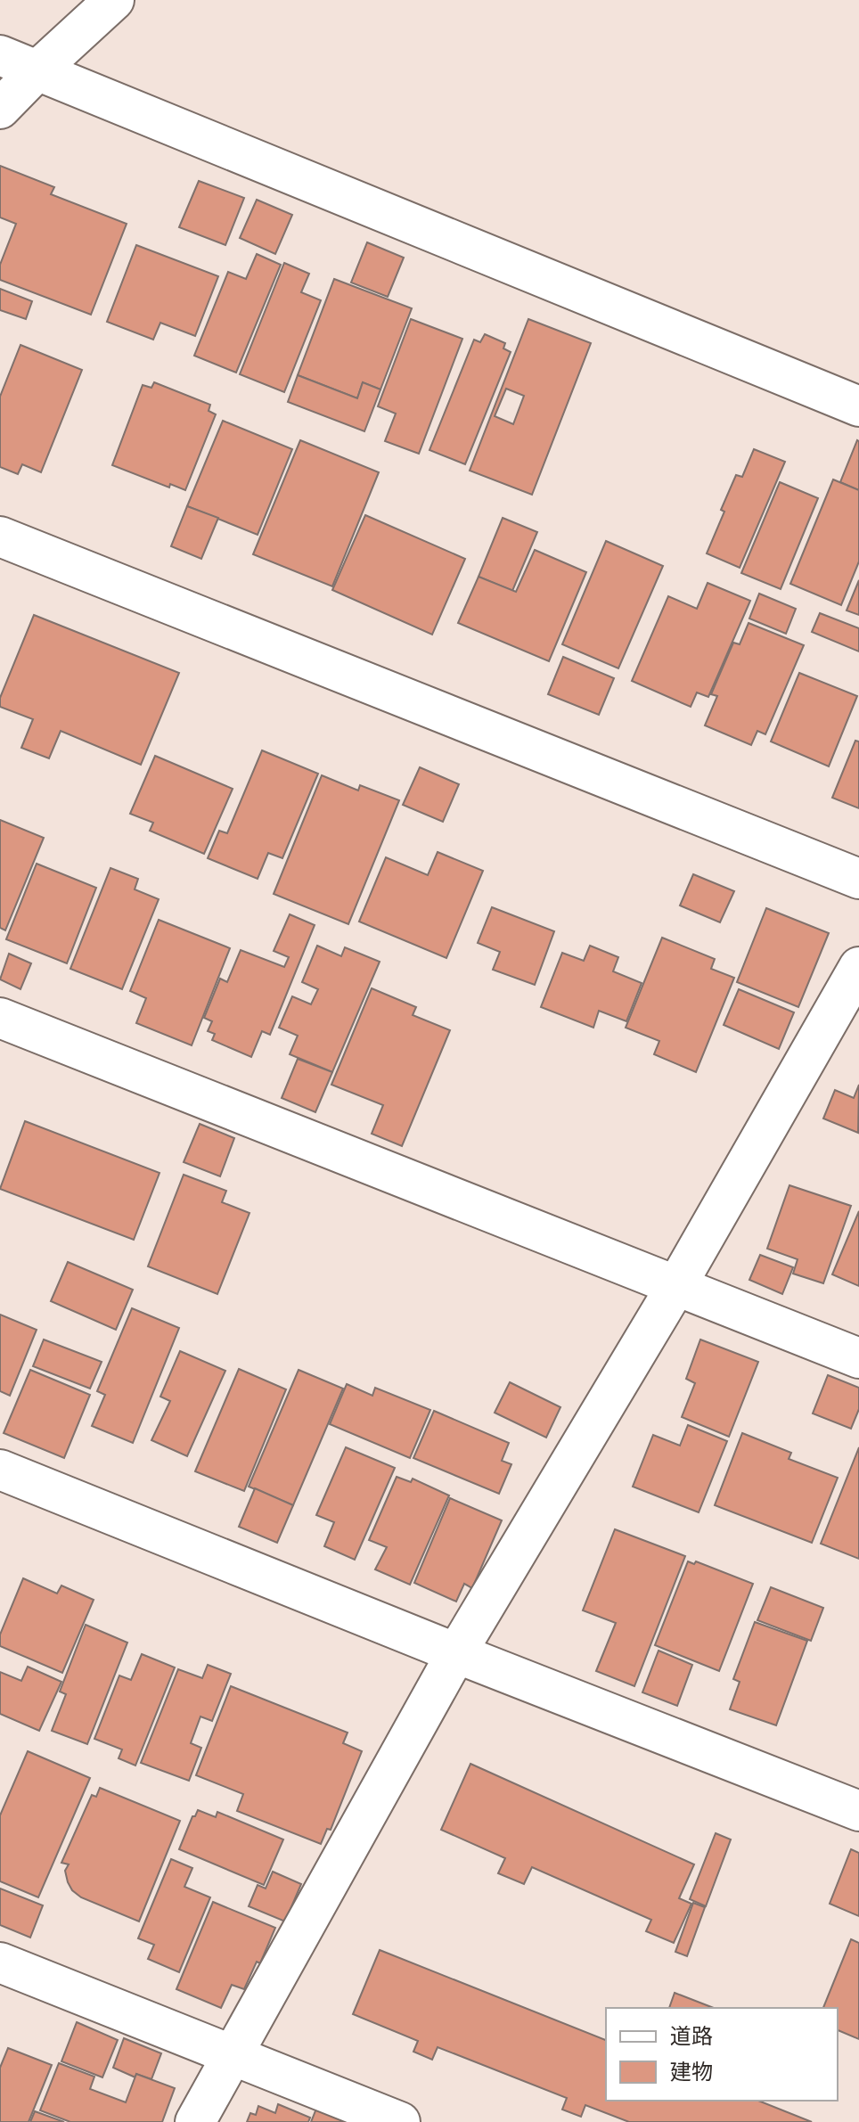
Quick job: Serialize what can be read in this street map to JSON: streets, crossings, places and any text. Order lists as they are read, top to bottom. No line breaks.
{"legend":["道路","建物"]}
